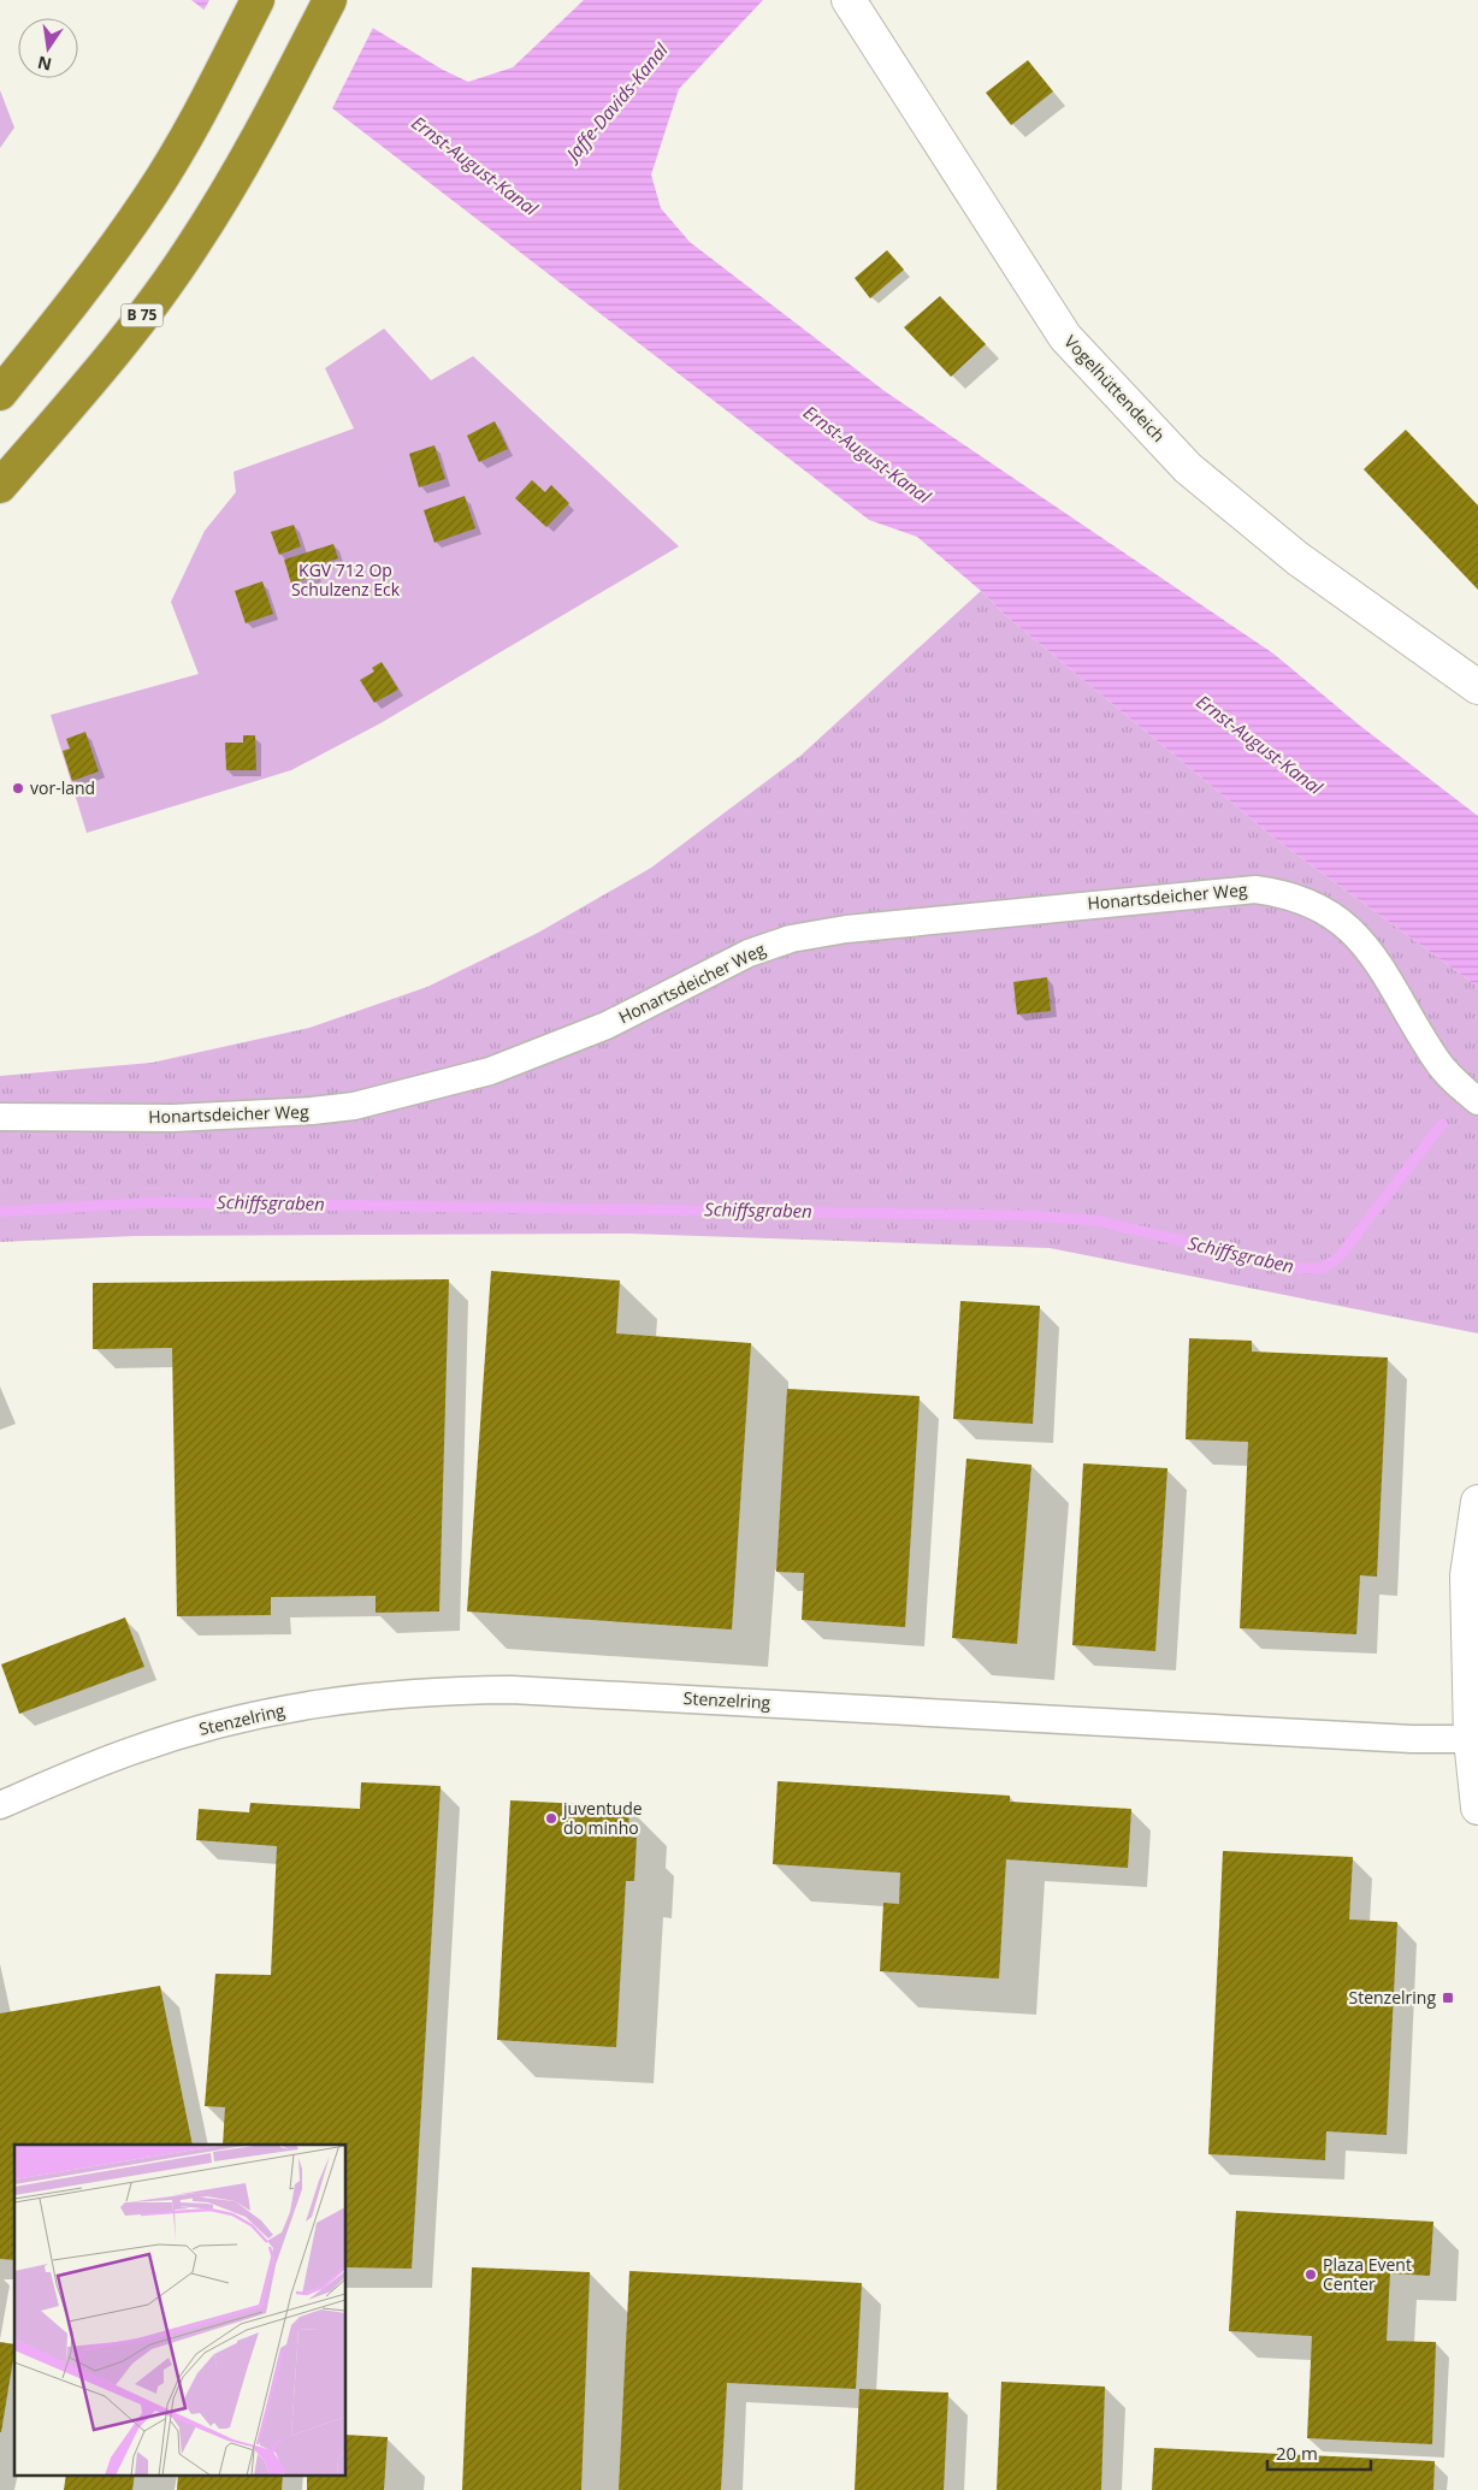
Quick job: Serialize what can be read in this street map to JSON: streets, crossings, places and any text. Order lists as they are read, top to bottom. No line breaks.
{"streets":{"highway":["B 75"],"street":["Vogelhüttendeich","Honartsdeicher Weg","Stenzelring"]},"water":["Jaffe-Davids-Kanal","Ernst-August-Kanal","Schiffsgraben"],"parks":["KGV 712 Op Schulzenz Eck"],"places":{"other":["vor-land","juventude do minho","Plaza Event Center"],"transit":["Stenzelring"]},"scale_bar":"20 m","north":"bottom"}
